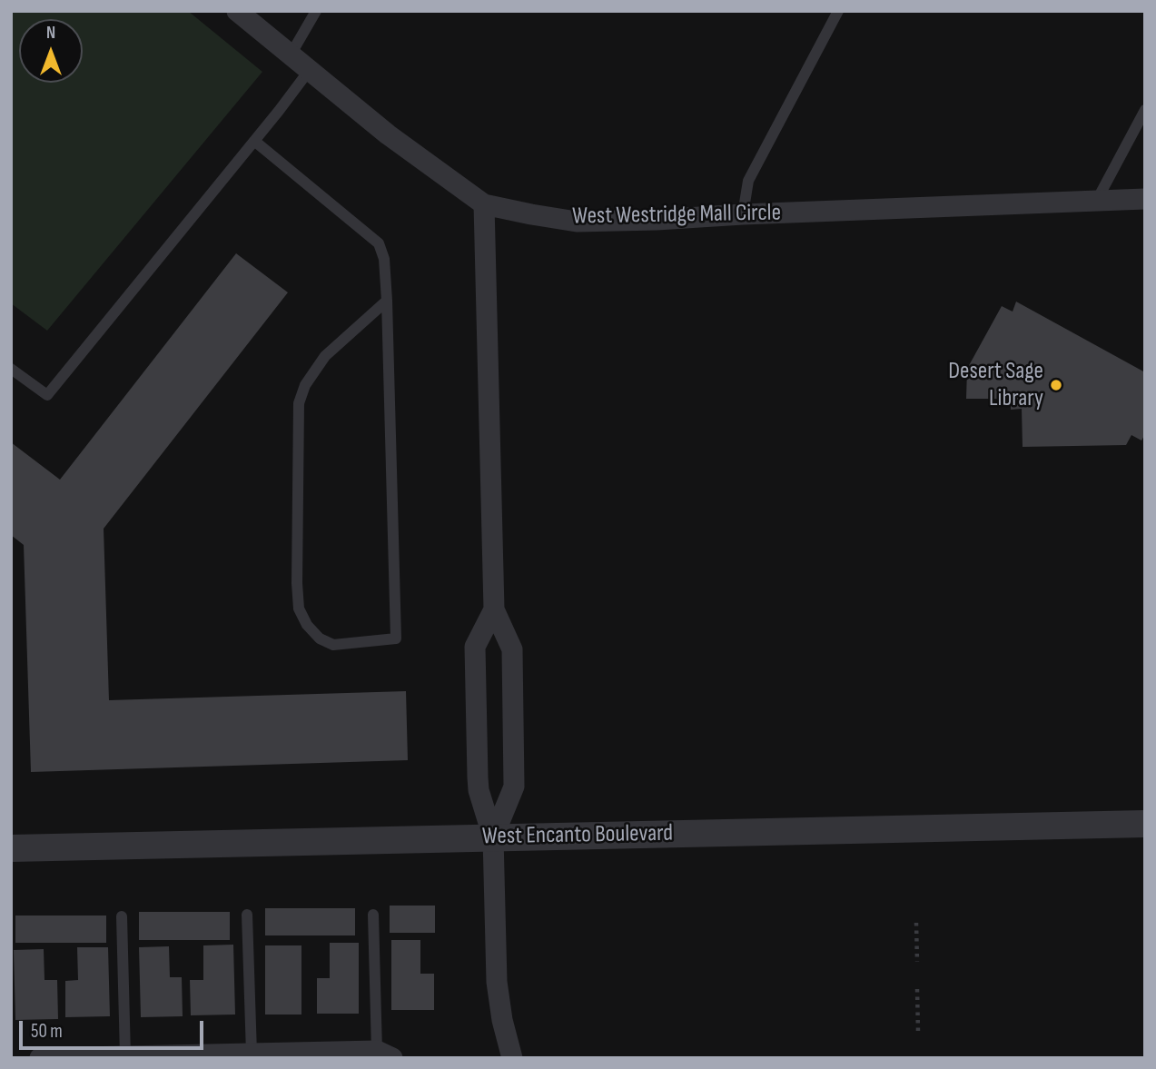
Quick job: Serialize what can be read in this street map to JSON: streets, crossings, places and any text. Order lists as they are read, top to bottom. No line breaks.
{"streets":{"street":["West Westridge Mall Circle","West Encanto Boulevard"]},"places":["Desert Sage Library"],"scale_bar":"50 m","north":"top"}
